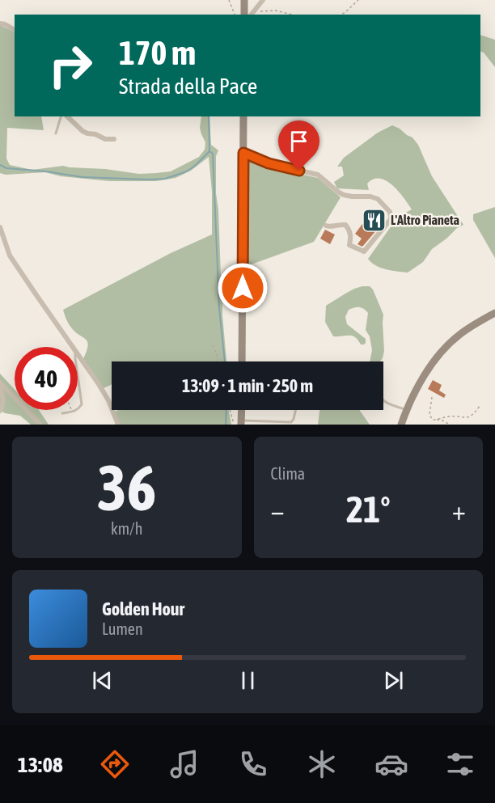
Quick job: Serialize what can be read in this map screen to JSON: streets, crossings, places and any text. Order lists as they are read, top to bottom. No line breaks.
{"places":{"restaurant":["L'Altro Pianeta"]},"page":{"turn":["170 m","Strada della Pace"],"limit":"40","trip":"13:09 · 1 min · 250 m","tile":[["36","km/h"],"Clima"],"heat":["−","21°","+"],"song":["Golden Hour","Lumen"],"tabs":"13:08"}}
